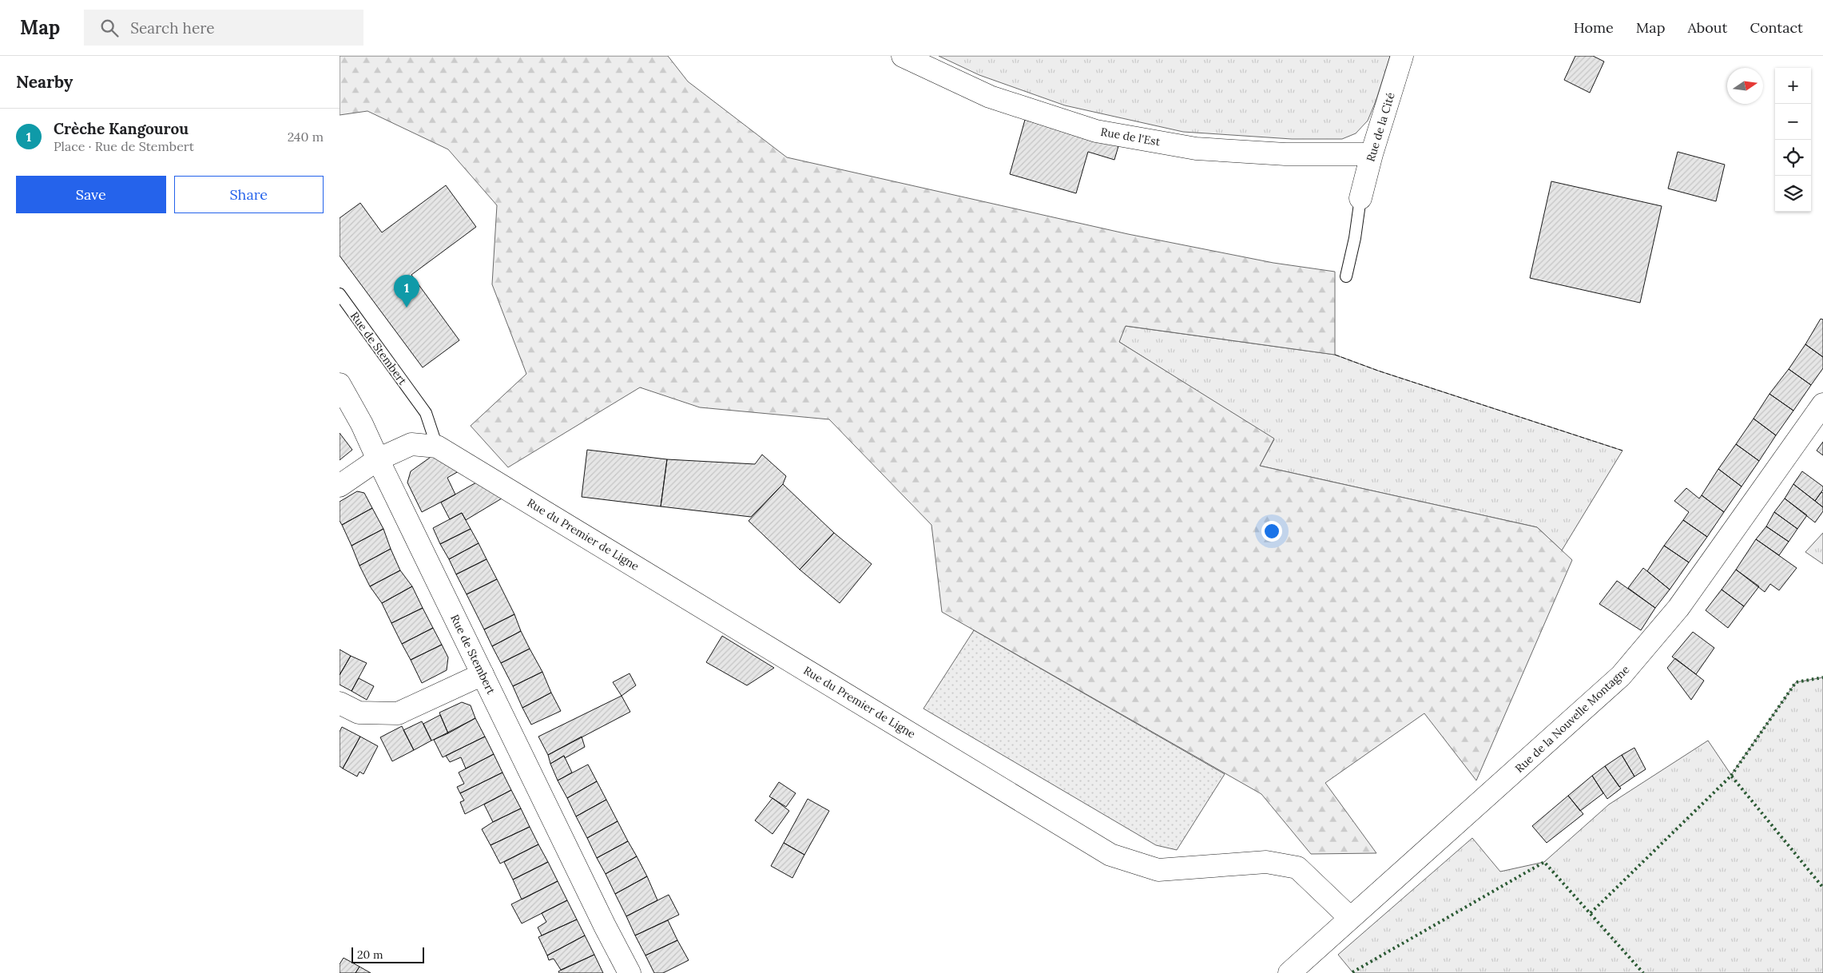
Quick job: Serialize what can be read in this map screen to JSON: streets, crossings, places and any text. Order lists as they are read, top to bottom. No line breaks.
{"streets":{"street":["Rue de la Cité","Rue de l'Est","Rue de Stembert","Rue du Premier de Ligne","Rue de la Nouvelle Montagne"]},"crossings":[["Rue de la Cité","Rue de l'Est"],["Rue de Stembert","Rue du Premier de Ligne"],["Rue du Premier de Ligne","Rue de la Nouvelle Montagne"]],"scale_bar":"20 m","north":"right","page":{"header":"Map","search":"Search here","nav":["Home","Map","About","Contact"],"heading":"Nearby","map_buttons":["+","−"],"list":[{"mark":"1","name":"Crèche Kangourou","note":"Place · Rue de Stembert","value":"240 m"}],"buttons":["Save","Share"],"pins":"1","scale":"20 m"}}
